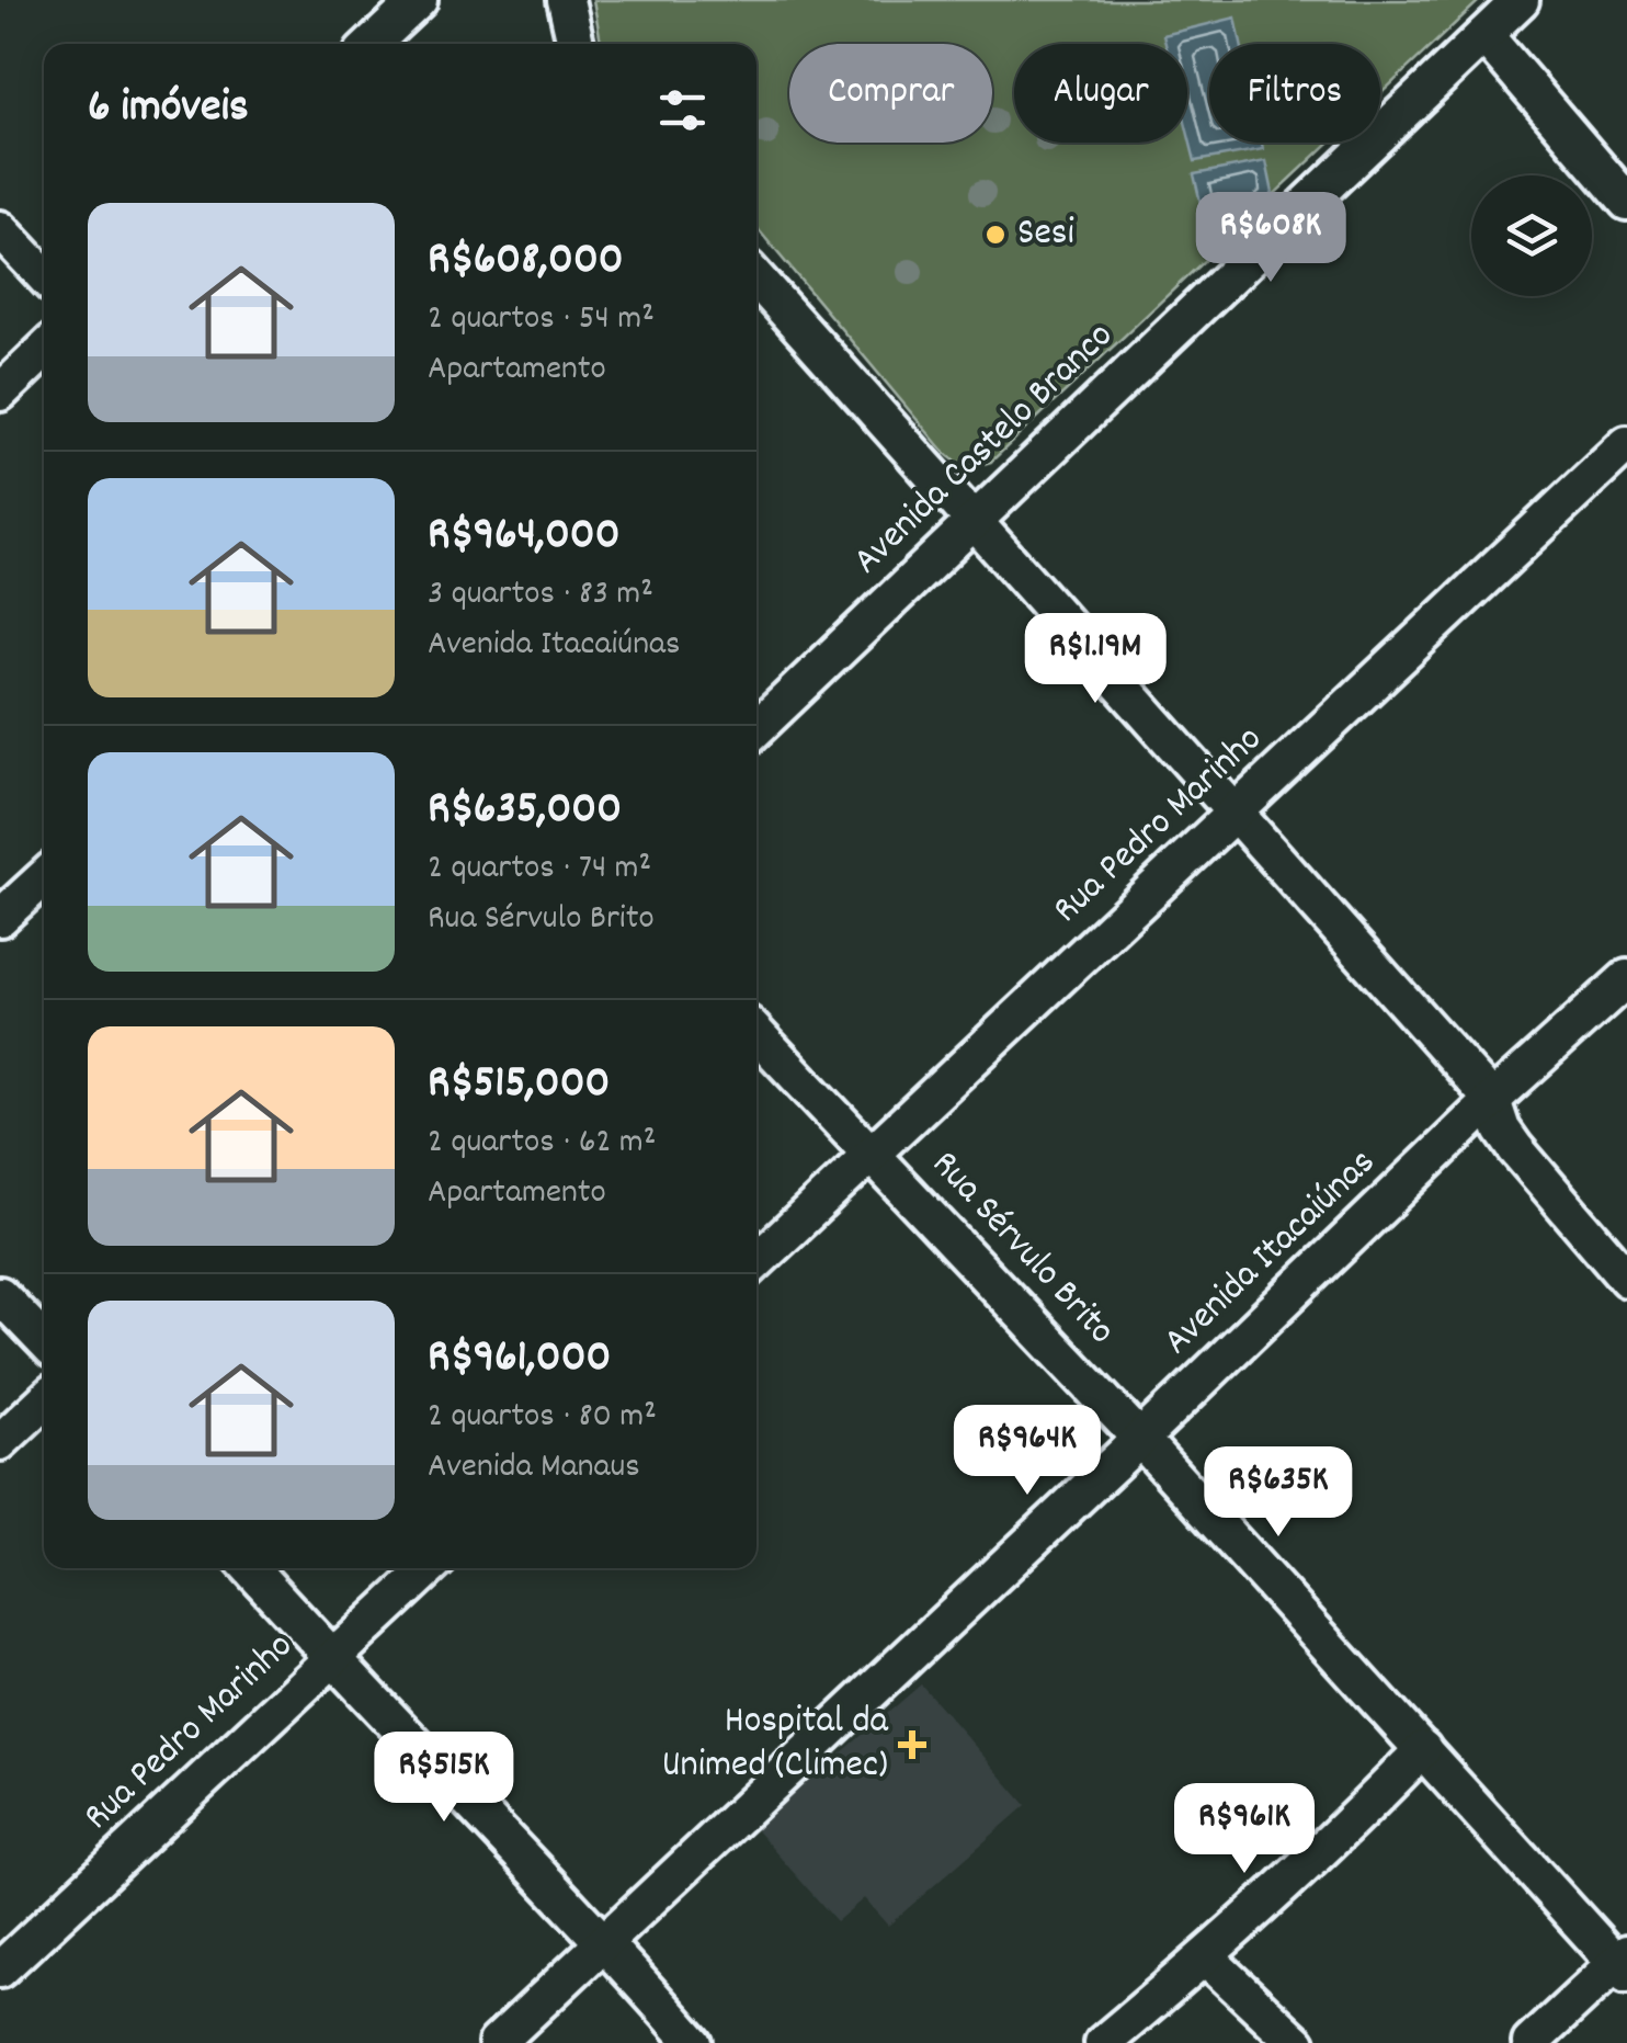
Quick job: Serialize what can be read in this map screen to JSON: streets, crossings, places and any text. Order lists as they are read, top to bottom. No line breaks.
{"streets":{"street":["Avenida Castelo Branco","Rua Pedro Marinho","Rua Sérvulo Brito","Avenida Itacaiúnas"]},"crossings":[["Rua Pedro Marinho","Rua Sérvulo Brito"],["Rua Sérvulo Brito","Avenida Itacaiúnas"]],"places":{"other":["Sesi"],"health":["Hospital da Unimed (Climec)"]},"page":{"chip":["Comprar","Alugar","Filtros"],"heading":"6 imóveis","list":[{"name":"R$608,000","note":"2 quartos · 54 m² · Apartamento"},{"name":"R$964,000","note":"3 quartos · 83 m² · Avenida Itacaiúnas"},{"name":"R$635,000","note":"2 quartos · 74 m² · Rua Sérvulo Brito"},{"name":"R$515,000","note":"2 quartos · 62 m² · Apartamento"},{"name":"R$961,000","note":"2 quartos · 80 m² · Avenida Manaus"}],"price":["R$608K","R$1.19M","R$964K","R$635K","R$515K","R$961K"]}}
